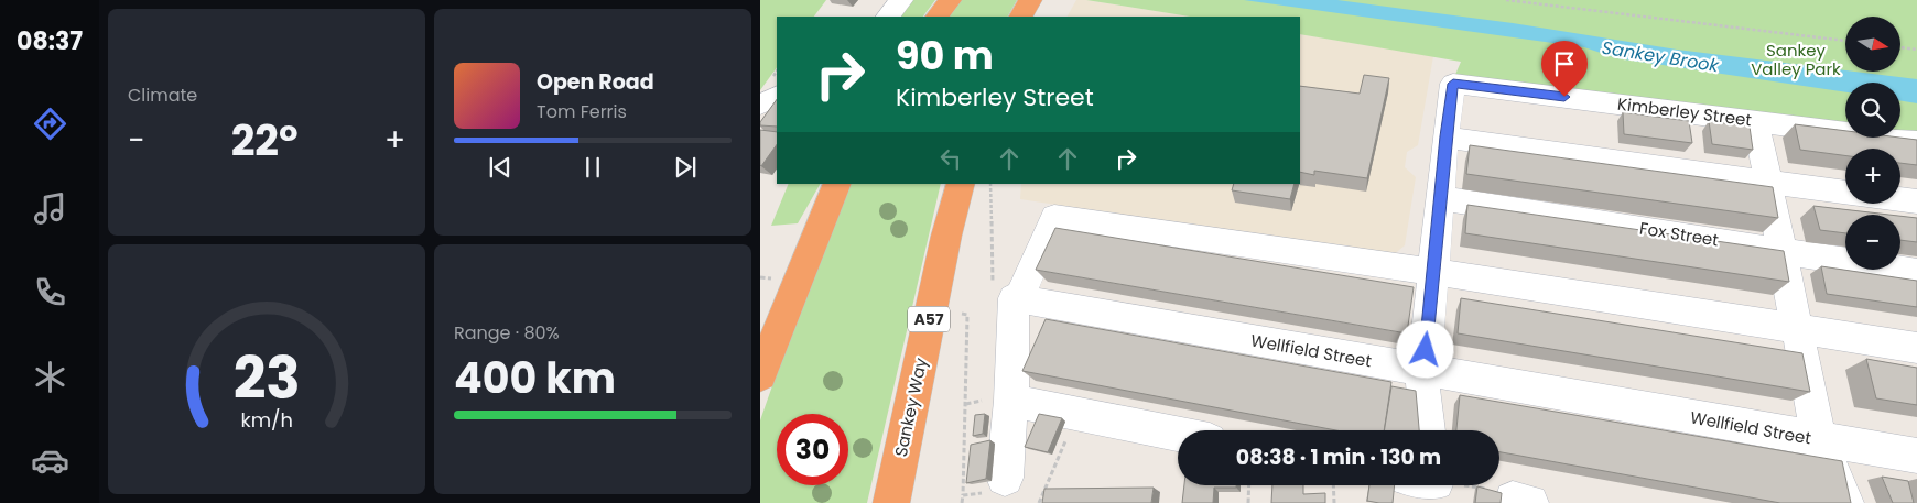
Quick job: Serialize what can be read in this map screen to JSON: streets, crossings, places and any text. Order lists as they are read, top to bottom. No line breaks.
{"streets":{"highway":["A57","Sankey Way"],"street":["Kimberley Street","Fox Street","Wellfield Street"]},"water":["Sankey Brook"],"parks":["Sankey Valley Park"],"north":"right","page":{"tabs":"08:37","tile":["Climate",["Range · 80%","400 km"]],"map_buttons":["+","−"],"turn":["90 m","Kimberley Street"],"song":["Open Road","Tom Ferris"],"heat":["−","22°","+"],"limit":"30","trip":"08:38 · 1 min · 130 m","gauge":["23","km/h"]}}
